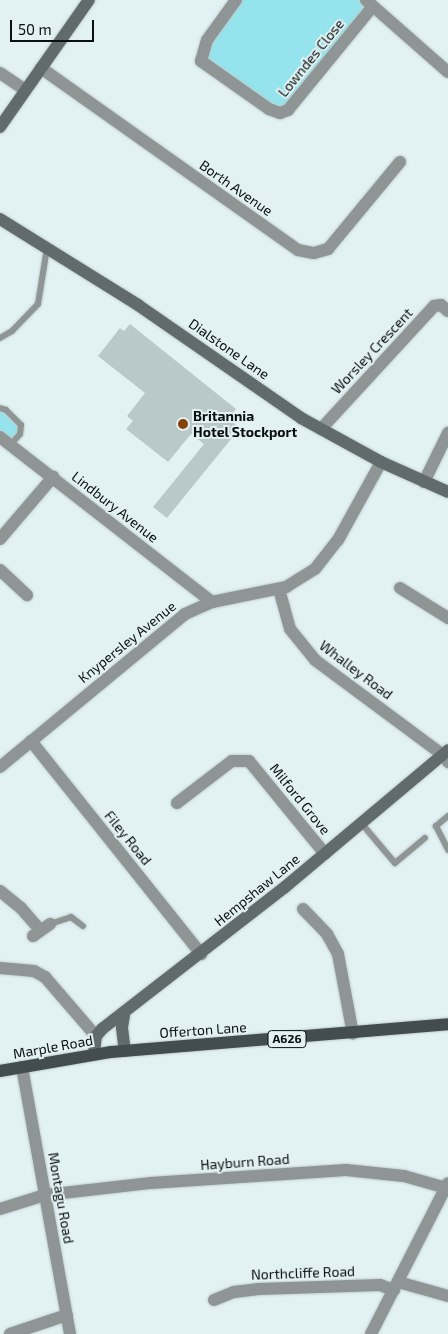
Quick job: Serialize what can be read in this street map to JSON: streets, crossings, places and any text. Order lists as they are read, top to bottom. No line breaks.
{"streets":{"main road":["Offerton Lane","A626","Marple Road"],"street":["Lowndes Close","Borth Avenue","Dialstone Lane","Worsley Crescent","Lindbury Avenue","Knypersley Avenue","Whalley Road","Milford Grove","Filey Road","Hempshaw Lane","Hayburn Road","Montagu Road","Northcliffe Road"]},"crossings":[["Dialstone Lane","Worsley Crescent"],["Dialstone Lane","Knypersley Avenue"],["Lindbury Avenue","Knypersley Avenue"],["Knypersley Avenue","Whalley Road"],["Knypersley Avenue","Filey Road"],["Whalley Road","Hempshaw Lane"],["Milford Grove","Hempshaw Lane"],["Filey Road","Hempshaw Lane"],["Offerton Lane","Marple Road"],["Marple Road","Montagu Road"],["Hayburn Road","Montagu Road"]],"places":["Britannia Hotel Stockport"],"scale_bar":"50 m"}
